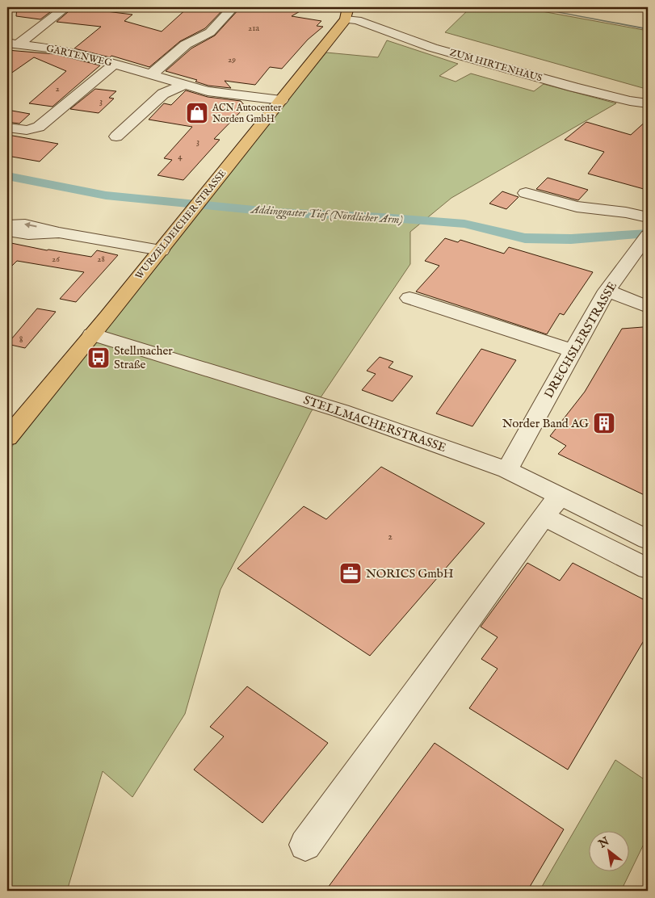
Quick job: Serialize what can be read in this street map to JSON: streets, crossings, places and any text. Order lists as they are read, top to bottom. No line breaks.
{"streets":{"main road":["WURZELDEICHER STRASSE"],"street":["GARTENWEG","ZUM HIRTENHAUS","DRECHSLERSTRASSE","STELLMACHERSTRASSE"]},"crossings":[["GARTENWEG","WURZELDEICHER STRASSE"],["ZUM HIRTENHAUS","WURZELDEICHER STRASSE"],["WURZELDEICHER STRASSE","STELLMACHERSTRASSE"],["DRECHSLERSTRASSE","STELLMACHERSTRASSE"]],"water":["Addinggaster Tief (Nördlicher Arm)"],"places":{"shop":["ACN Autocenter Norden GmbH"],"bus stop":["Stellmacher Straße"],"building":["Norder Band AG"],"office":["NORICS GmbH"]},"house_numbers":["21a","29","2","3","3","4","26","28","8","2"],"north":"top left"}
